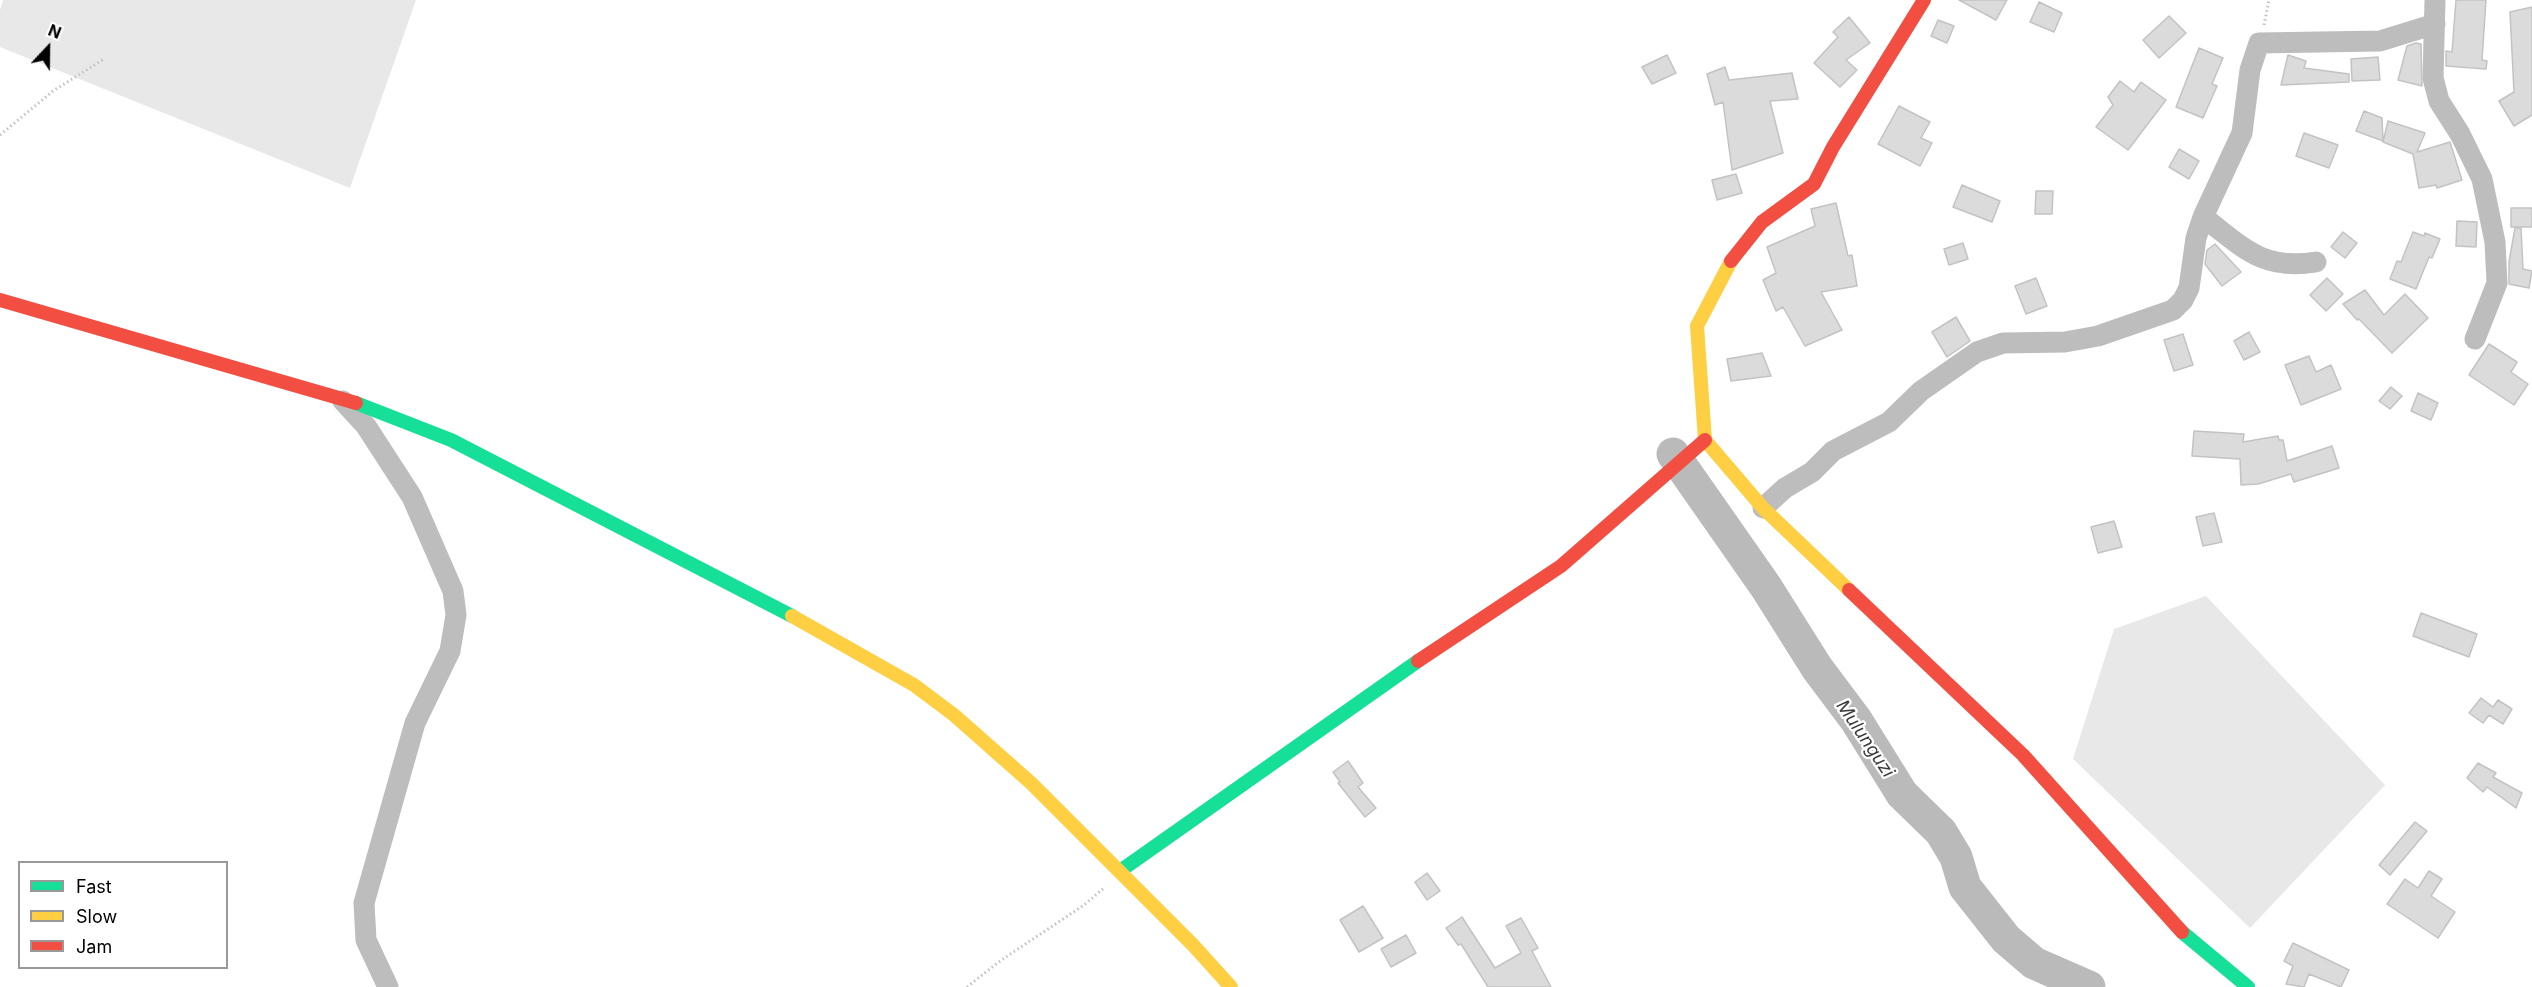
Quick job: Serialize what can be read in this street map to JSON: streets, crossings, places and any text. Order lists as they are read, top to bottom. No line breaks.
{"water":["Mulunguzi"],"legend":["Fast","Slow","Jam"],"north":"top"}
